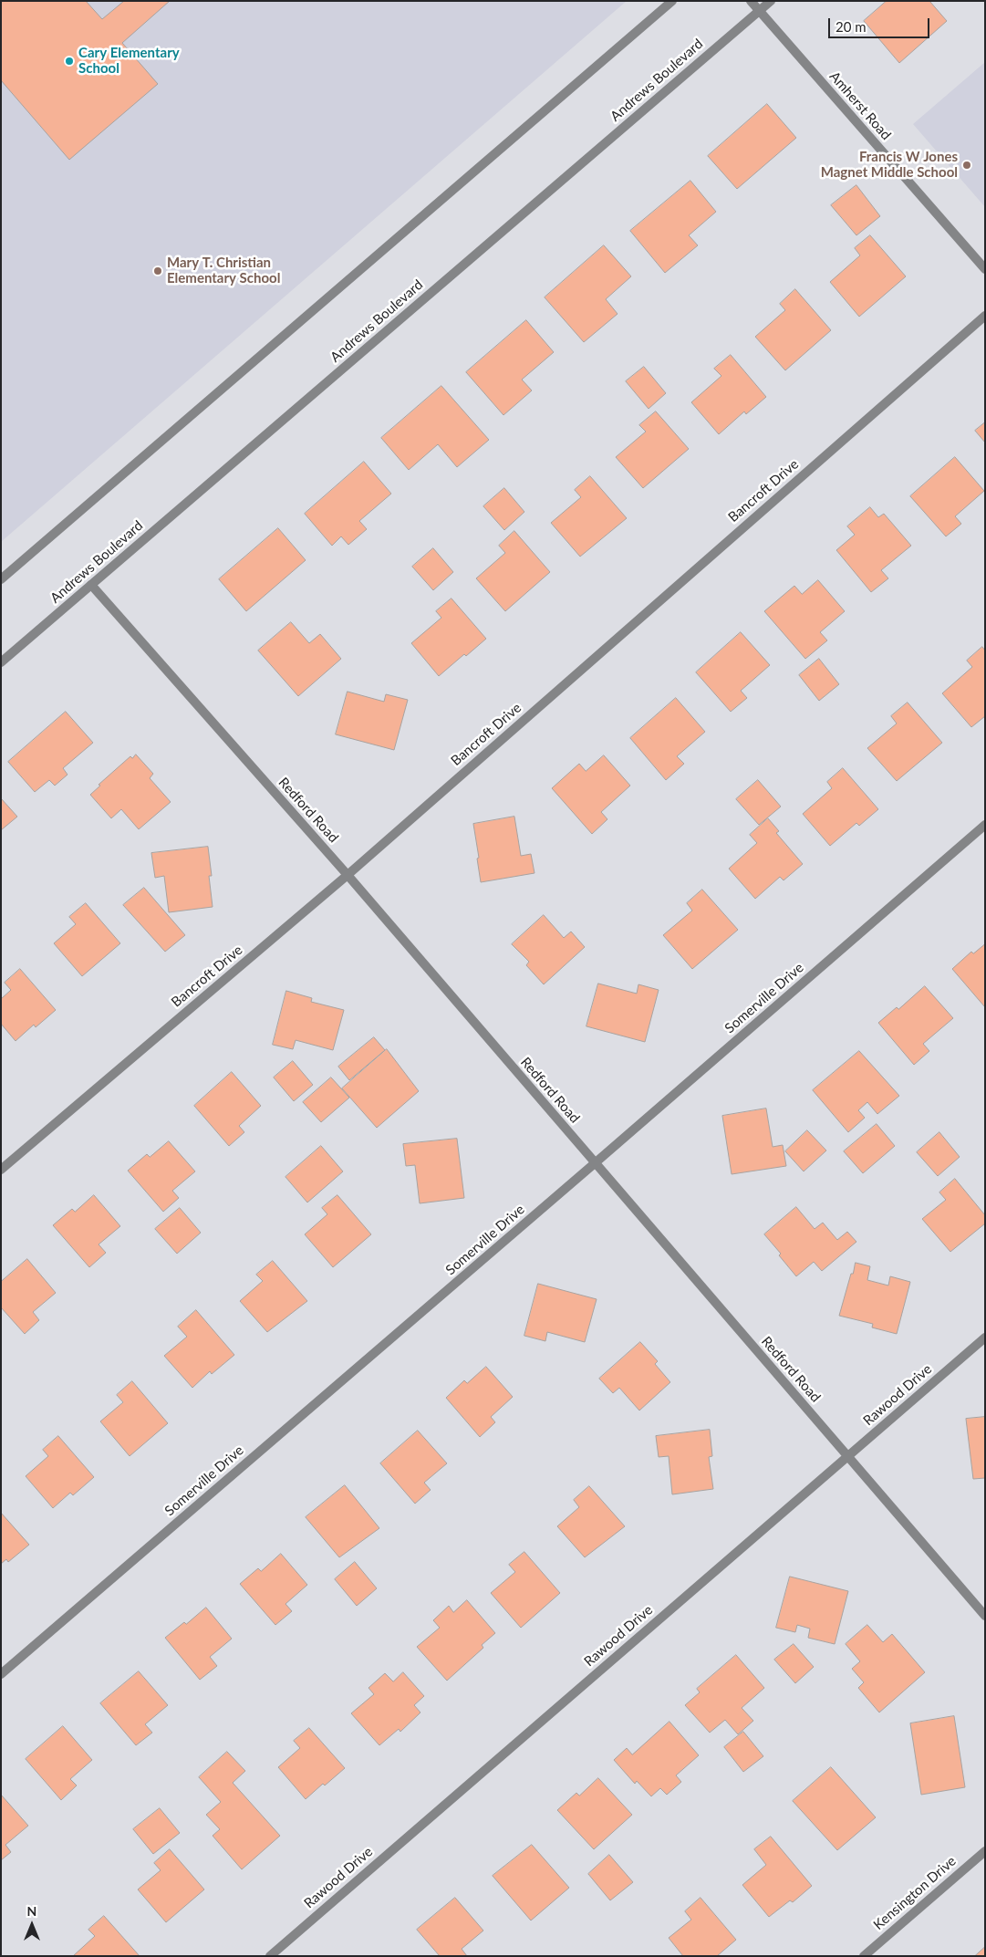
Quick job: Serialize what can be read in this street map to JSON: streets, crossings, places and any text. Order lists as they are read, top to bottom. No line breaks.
{"streets":{"street":["Andrews Boulevard","Amherst Road","Bancroft Drive","Redford Road","Somerville Drive","Rawood Drive","Kensington Drive"]},"crossings":[["Andrews Boulevard","Amherst Road"],["Andrews Boulevard","Redford Road"],["Bancroft Drive","Redford Road"],["Redford Road","Somerville Drive"],["Redford Road","Rawood Drive"]],"places":["Cary Elementary School","Francis W Jones Magnet Middle School","Mary T. Christian Elementary School"],"scale_bar":"20 m","north":"top"}
